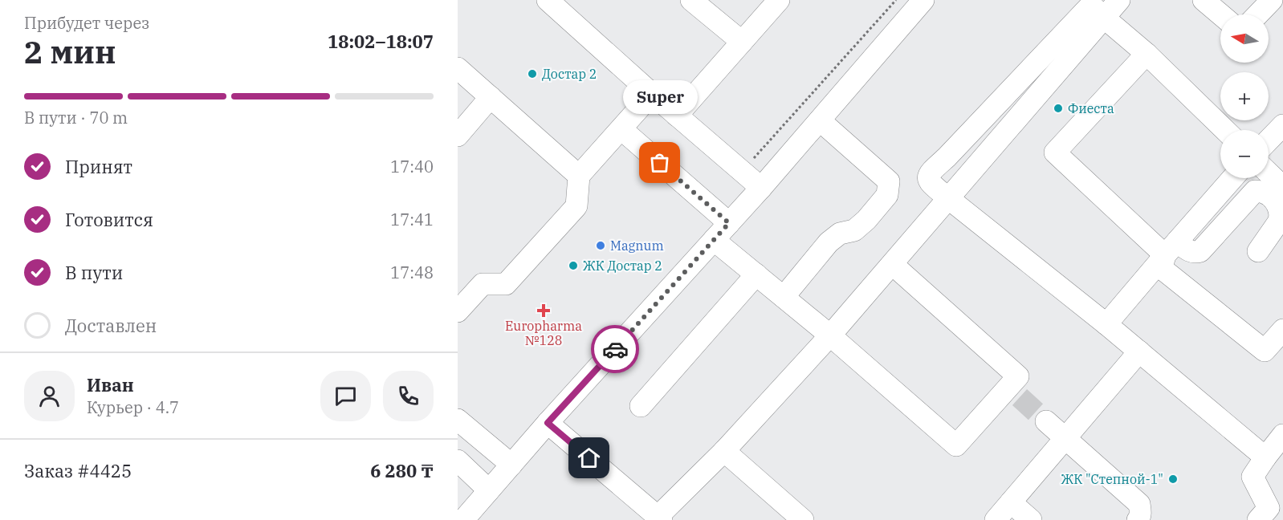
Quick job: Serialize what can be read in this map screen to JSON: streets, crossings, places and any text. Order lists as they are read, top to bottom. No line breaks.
{"places":{"other":["Достар 2","Фиеста","Super","Magnum","ЖК Достар 2","ЖК \"Степной-1\""],"health":["Europharma №128"]},"north":"left","page":{"heading":["2 мин","Прибудет через","18:02–18:07"],"panel":["Иван","Курьер · 4.7","Заказ #4425","6 280 ₸"],"map_buttons":["+","−"],"bubble":"Super","bar":"В пути · 70 m","list":[["Принят","17:40"],["Готовится","17:41"],["В пути","17:48"],"Доставлен"]}}
